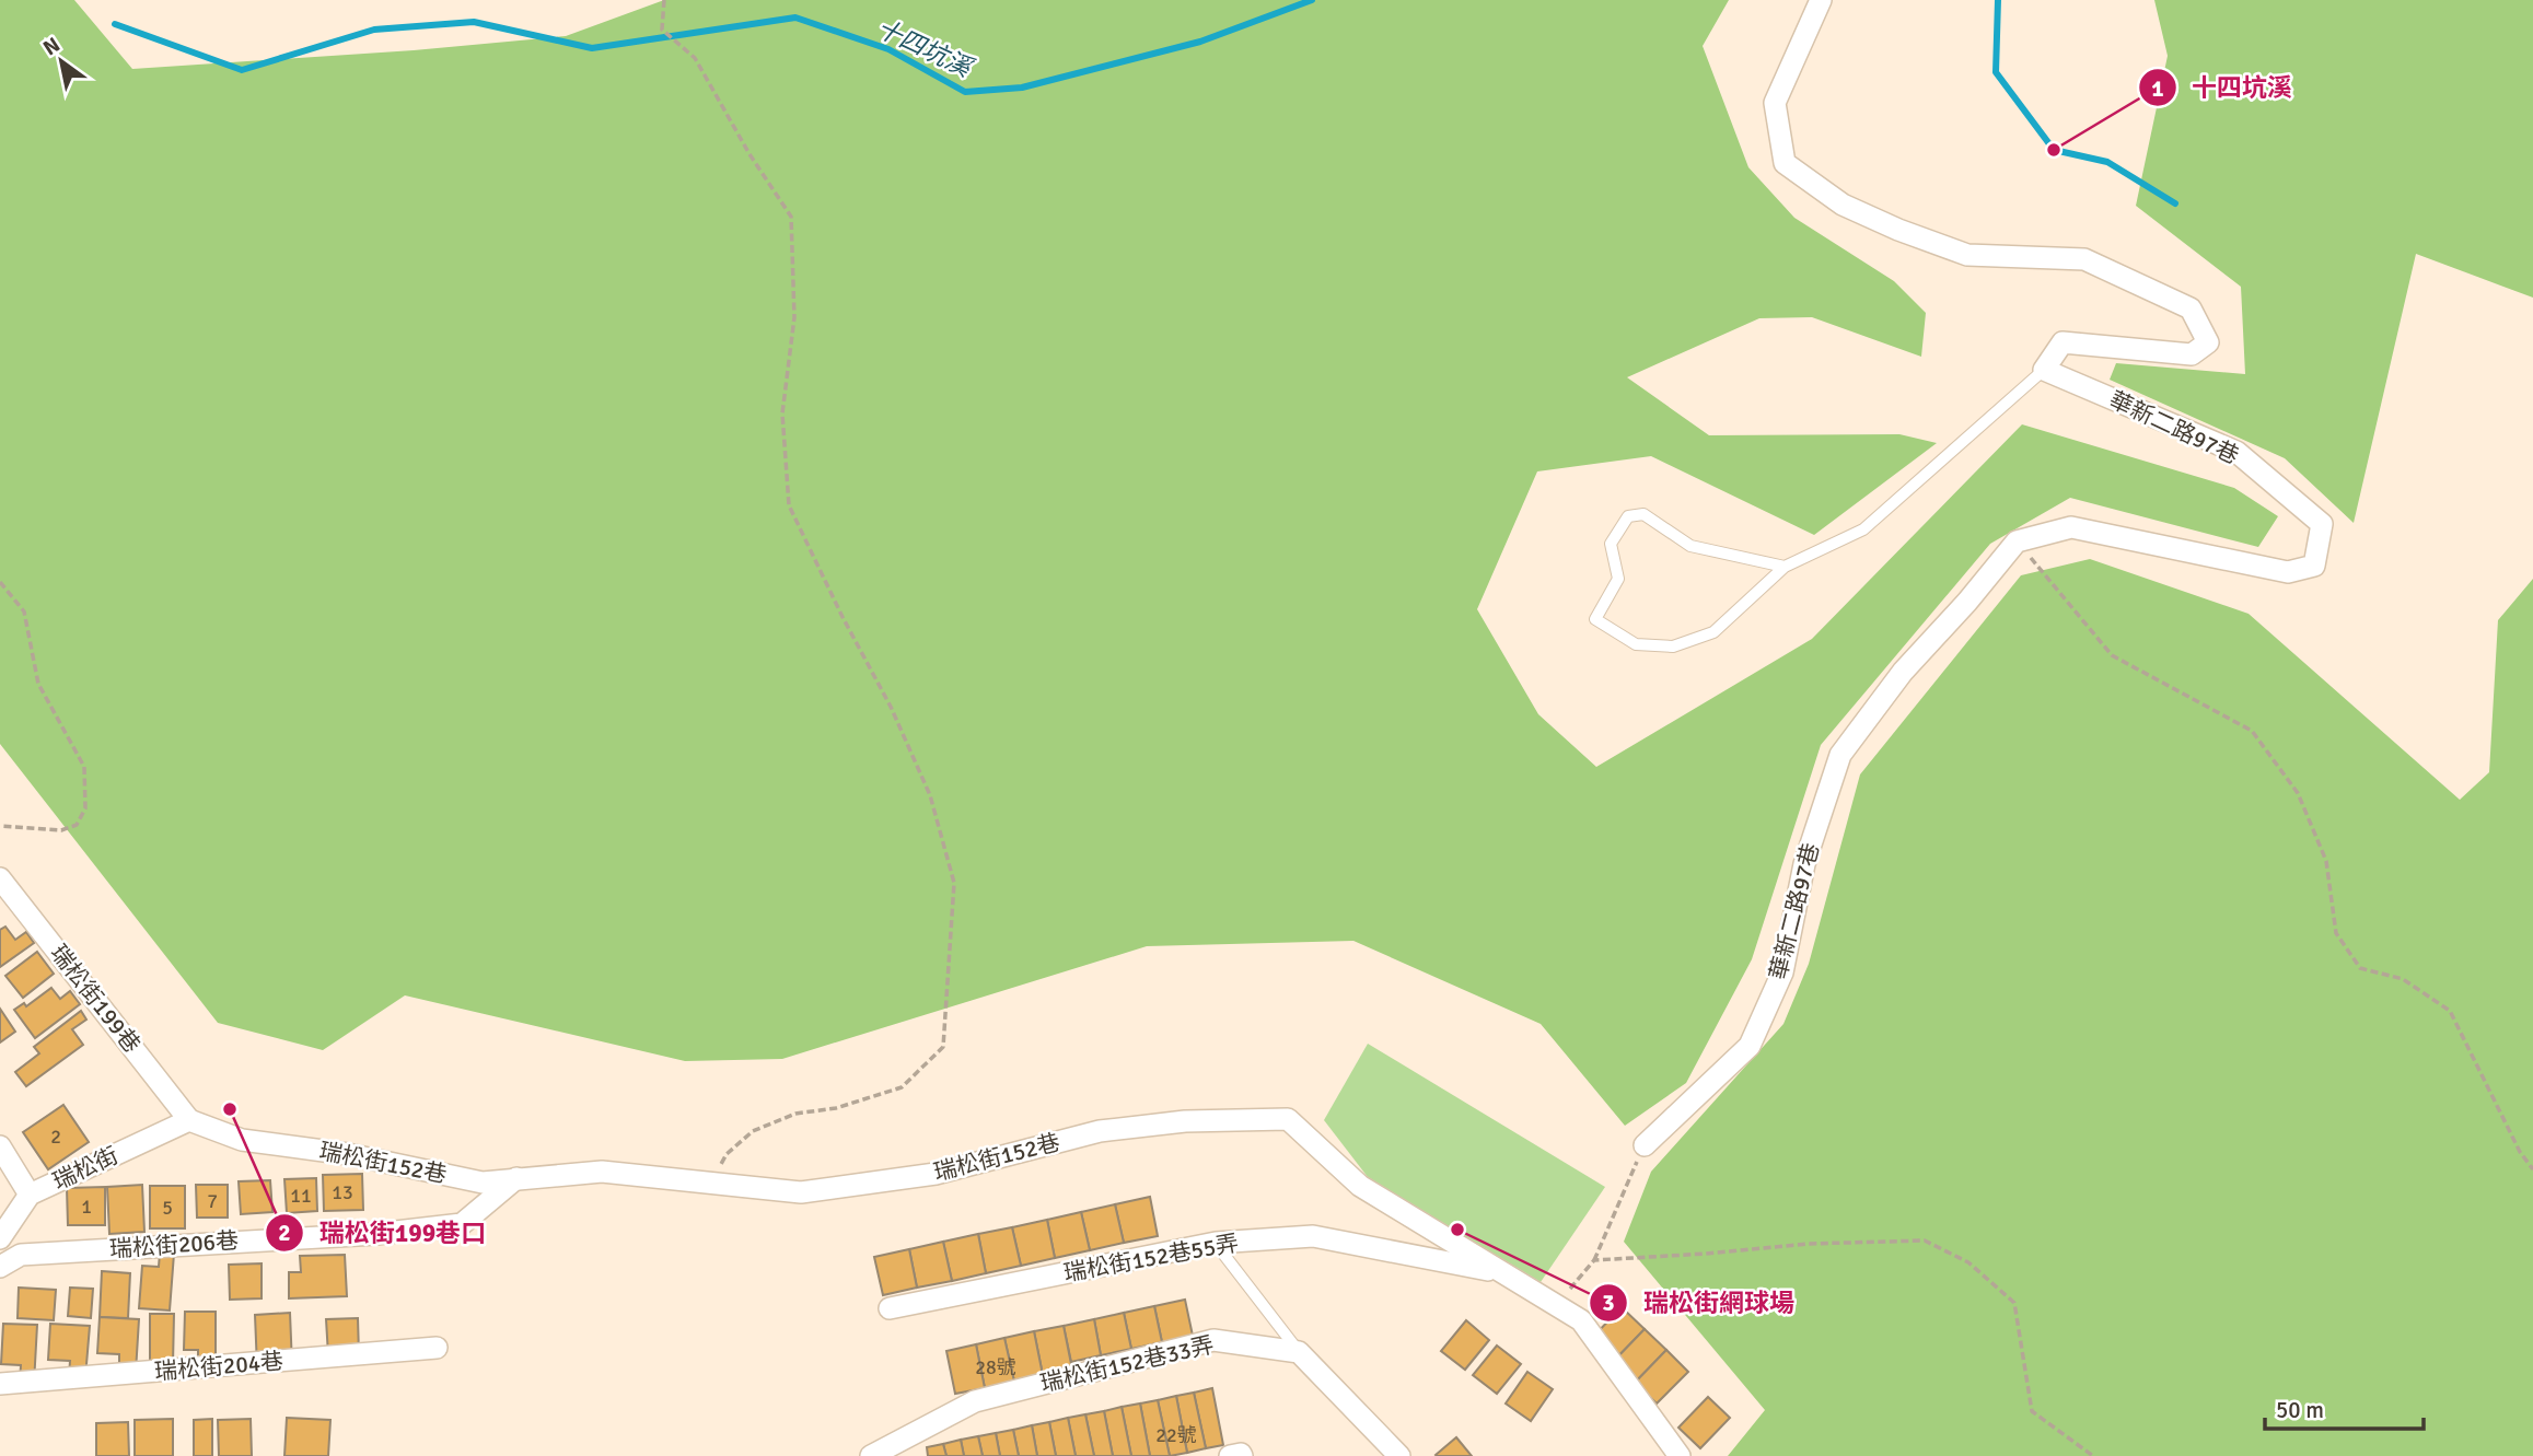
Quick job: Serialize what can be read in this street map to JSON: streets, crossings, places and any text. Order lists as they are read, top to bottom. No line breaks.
{"streets":{"street":["華新二路97巷","瑞松街199巷","瑞松街152巷","瑞松街","瑞松街206巷","瑞松街152巷55弄","瑞松街152巷33弄","瑞松街204巷"]},"crossings":[["瑞松街199巷","瑞松街152巷"],["瑞松街199巷","瑞松街"],["瑞松街152巷","瑞松街"],["瑞松街152巷","瑞松街206巷"],["瑞松街152巷","瑞松街152巷55弄"]],"water":["十四坑溪"],"places":["十四坑溪","瑞松街199巷口","瑞松街網球場"],"house_numbers":["2","13","11","7","1","5","28號","22號"],"scale_bar":"50 m","north":"top left"}
